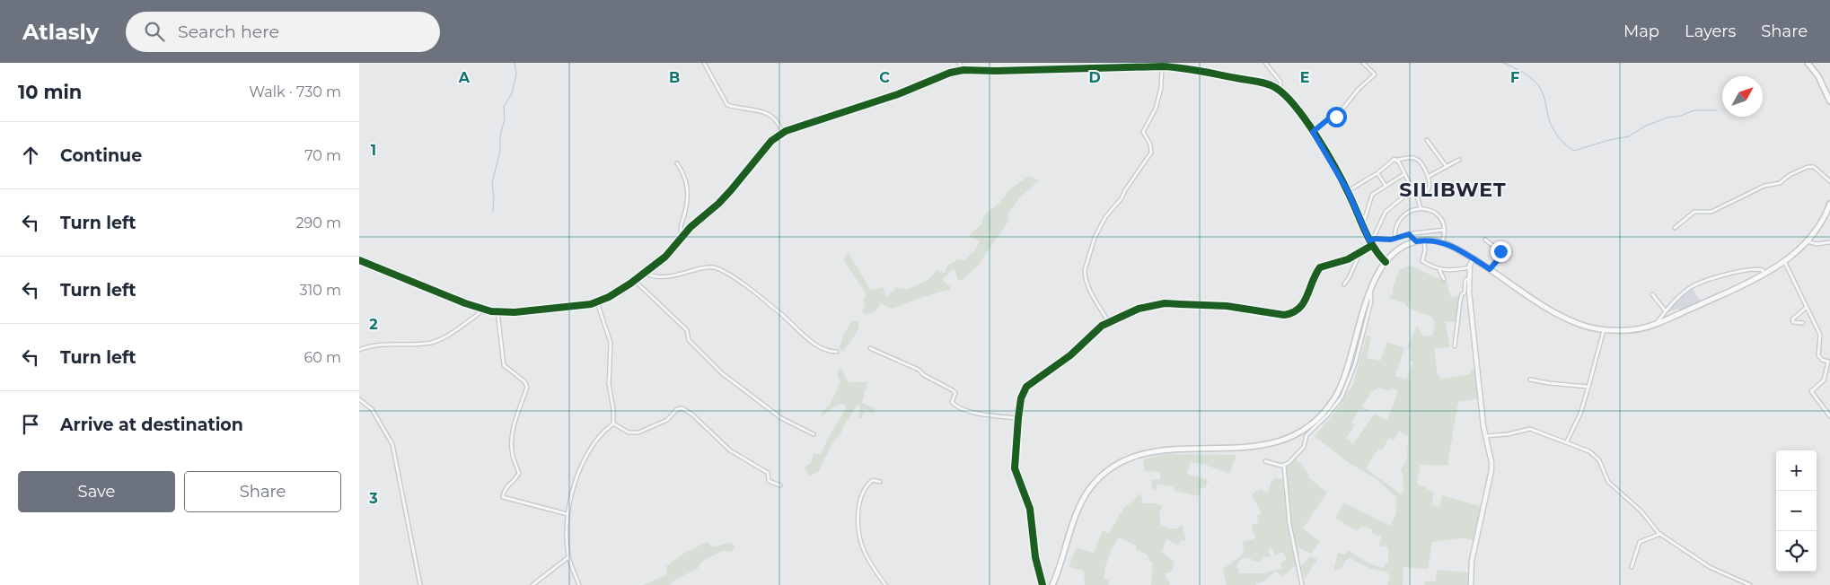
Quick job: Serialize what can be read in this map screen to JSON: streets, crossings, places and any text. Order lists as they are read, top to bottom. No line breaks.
{"districts":["SILIBWET"],"north":"top right","page":{"header":"Atlasly","search":"Search here","nav":["Map","Layers","Share"],"heading":["10 min","Walk · 730 m"],"list":[["Continue","70 m"],["Turn left","290 m"],["Turn left","310 m"],["Turn left","60 m"],"Arrive at destination"],"map_buttons":["+","−"],"buttons":["Save","Share"]},"grid":{"columns":["A","B","C","D","E","F"],"rows":["1","2","3"]}}
